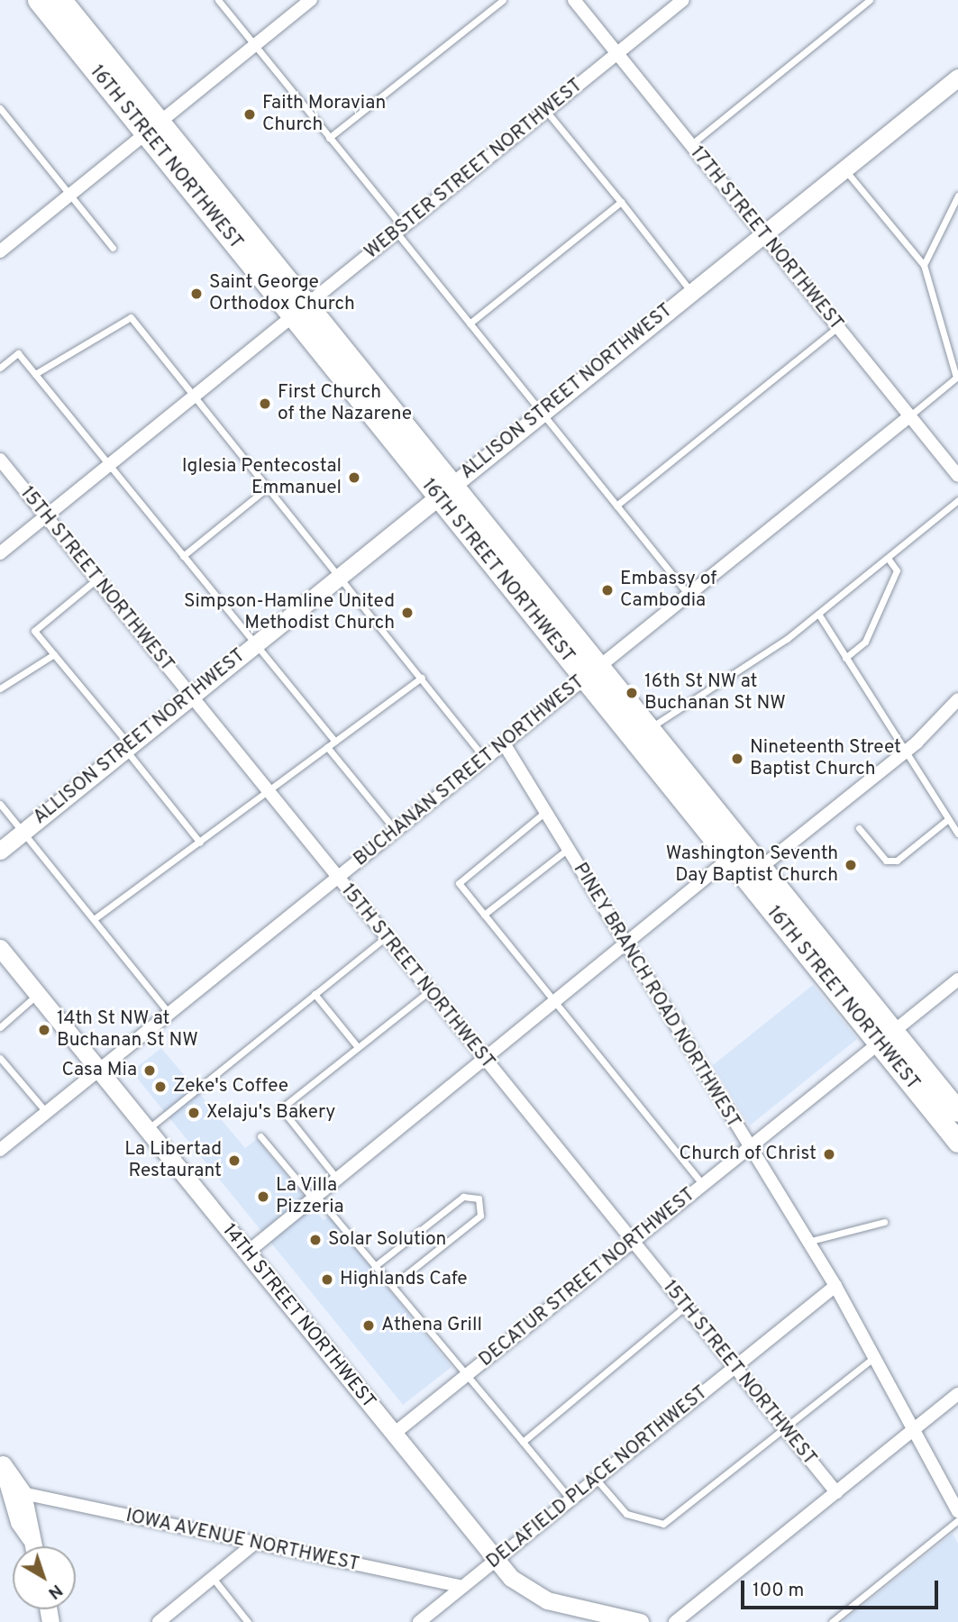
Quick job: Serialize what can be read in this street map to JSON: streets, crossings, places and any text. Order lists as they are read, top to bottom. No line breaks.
{"streets":{"main road":["16TH STREET NORTHWEST"],"street":["WEBSTER STREET NORTHWEST","17TH STREET NORTHWEST","ALLISON STREET NORTHWEST","15TH STREET NORTHWEST","BUCHANAN STREET NORTHWEST","PINEY BRANCH ROAD NORTHWEST","DECATUR STREET NORTHWEST","14TH STREET NORTHWEST","DELAFIELD PLACE NORTHWEST","IOWA AVENUE NORTHWEST"]},"crossings":[["16TH STREET NORTHWEST","WEBSTER STREET NORTHWEST"],["16TH STREET NORTHWEST","ALLISON STREET NORTHWEST"],["16TH STREET NORTHWEST","BUCHANAN STREET NORTHWEST"],["16TH STREET NORTHWEST","DECATUR STREET NORTHWEST"],["WEBSTER STREET NORTHWEST","17TH STREET NORTHWEST"],["WEBSTER STREET NORTHWEST","15TH STREET NORTHWEST"],["17TH STREET NORTHWEST","ALLISON STREET NORTHWEST"],["17TH STREET NORTHWEST","BUCHANAN STREET NORTHWEST"],["ALLISON STREET NORTHWEST","15TH STREET NORTHWEST"],["15TH STREET NORTHWEST","BUCHANAN STREET NORTHWEST"],["15TH STREET NORTHWEST","DECATUR STREET NORTHWEST"],["15TH STREET NORTHWEST","DELAFIELD PLACE NORTHWEST"],["BUCHANAN STREET NORTHWEST","PINEY BRANCH ROAD NORTHWEST"],["BUCHANAN STREET NORTHWEST","14TH STREET NORTHWEST"],["PINEY BRANCH ROAD NORTHWEST","DECATUR STREET NORTHWEST"],["PINEY BRANCH ROAD NORTHWEST","DELAFIELD PLACE NORTHWEST"],["DECATUR STREET NORTHWEST","14TH STREET NORTHWEST"],["14TH STREET NORTHWEST","DELAFIELD PLACE NORTHWEST"],["DELAFIELD PLACE NORTHWEST","IOWA AVENUE NORTHWEST"]],"places":["Faith Moravian Church","Saint George Orthodox Church","First Church of the Nazarene","Iglesia Pentecostal Emmanuel","Embassy of Cambodia","Simpson-Hamline United Methodist Church","16th St NW at Buchanan St NW","Nineteenth Street Baptist Church","Washington Seventh Day Baptist Church","14th St NW at Buchanan St NW","Casa Mia","Zeke's Coffee","Xelaju's Bakery","Church of Christ","La Libertad Restaurant","La Villa Pizzeria","Solar Solution","Highlands Cafe","Athena Grill"],"scale_bar":"100 m","north":"bottom right"}
